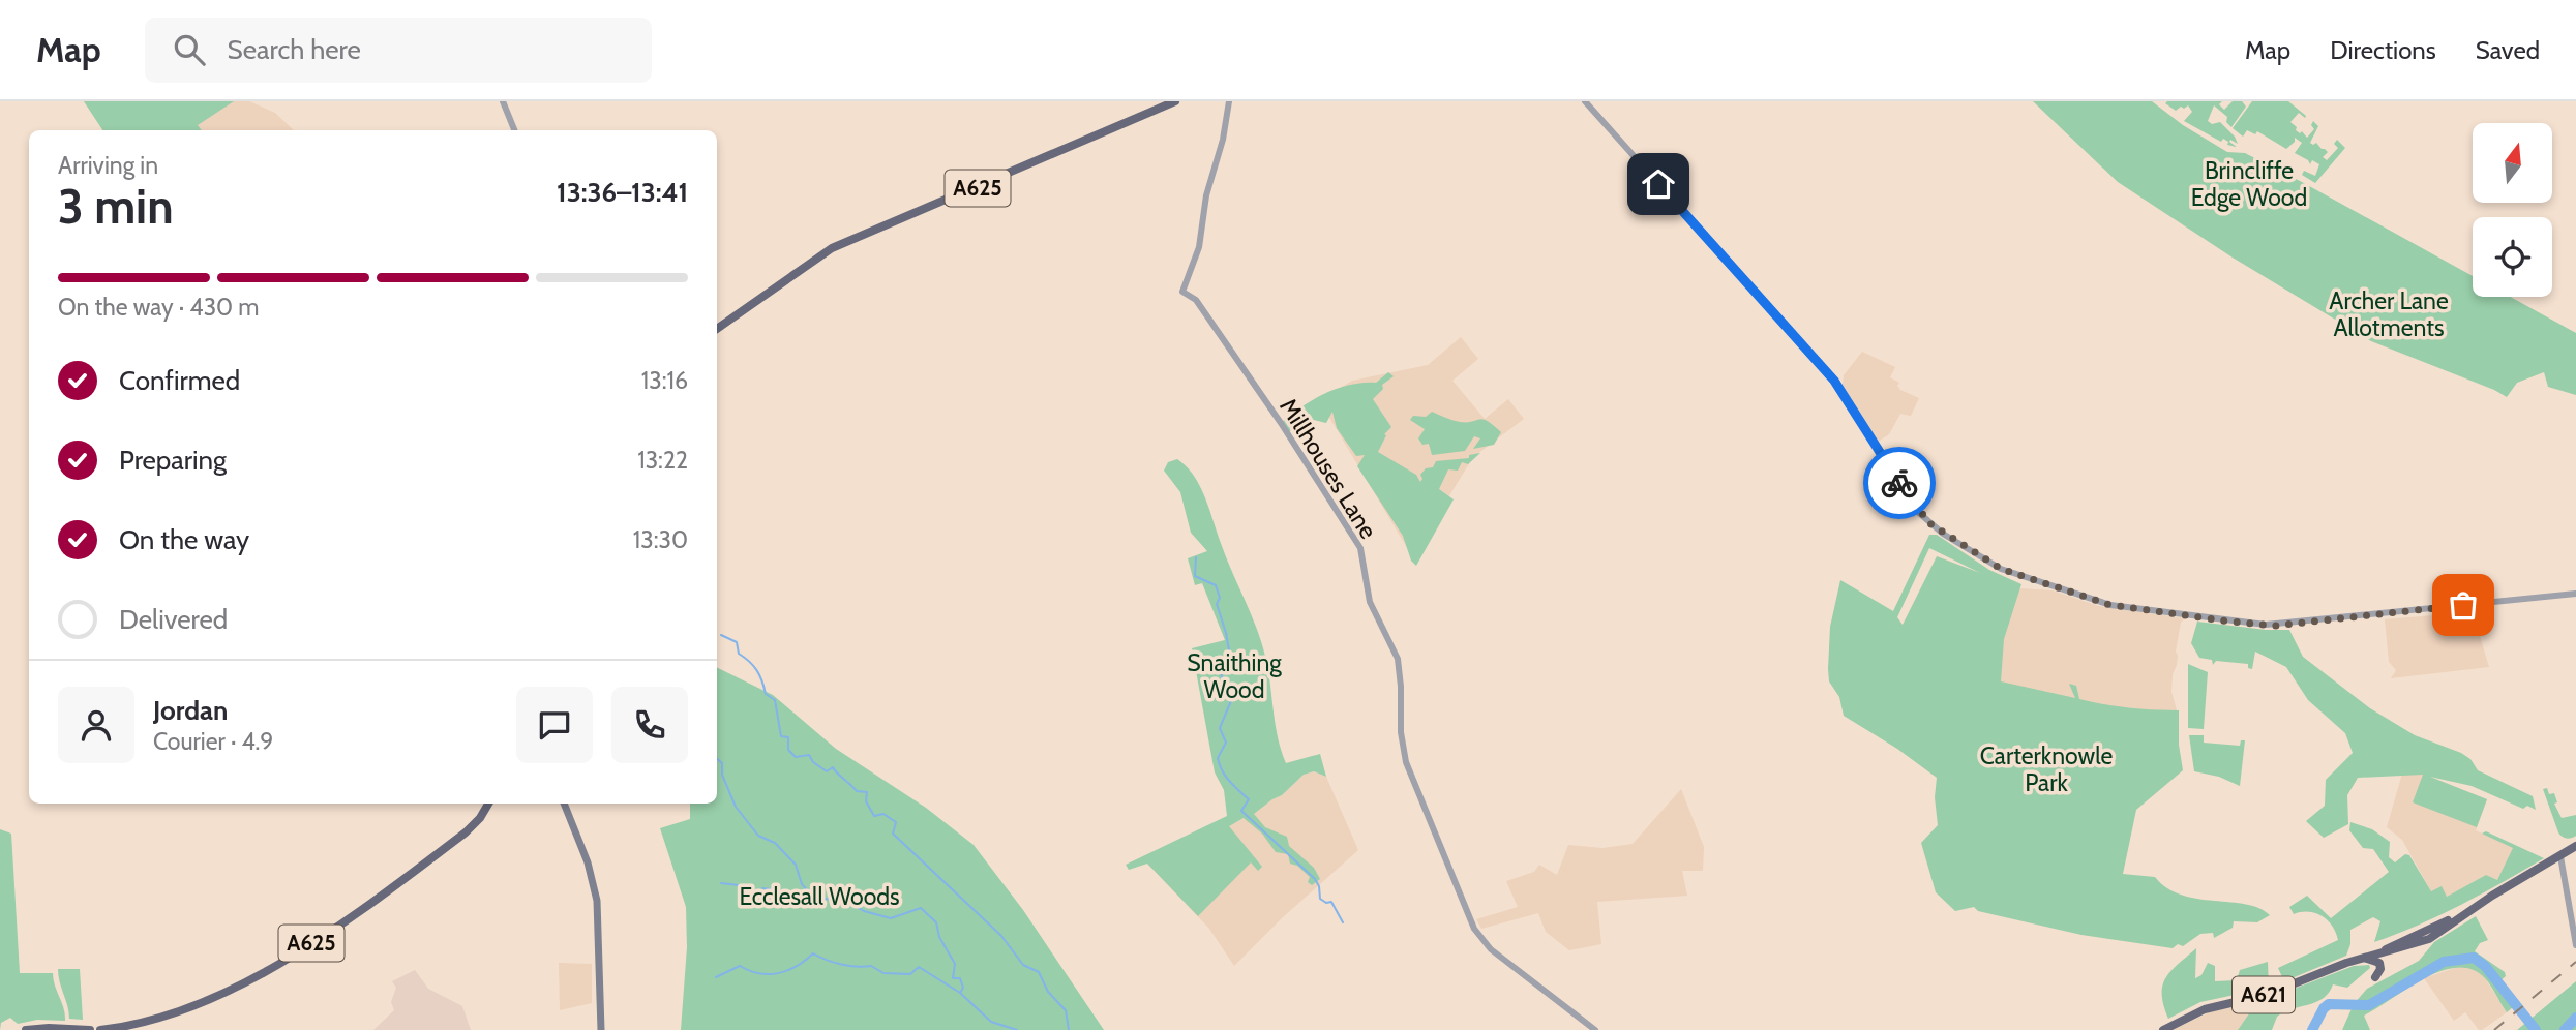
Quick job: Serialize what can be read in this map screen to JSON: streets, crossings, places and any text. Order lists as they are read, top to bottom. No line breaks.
{"streets":{"main road":["A625","A621"],"street":["Millhouses Lane"]},"parks":["Brincliffe Edge Wood","Archer Lane Allotments","Snaithing Wood","Carterknowle Park","Ecclesall Woods"],"north":"top","page":{"header":"Map","search":"Search here","nav":["Map","Directions","Saved"],"heading":["3 min","Arriving in","13:36–13:41"],"panel":["Jordan","Courier · 4.9"],"bar":"On the way · 430 m","list":[["Confirmed","13:16"],["Preparing","13:22"],["On the way","13:30"],"Delivered"]}}
